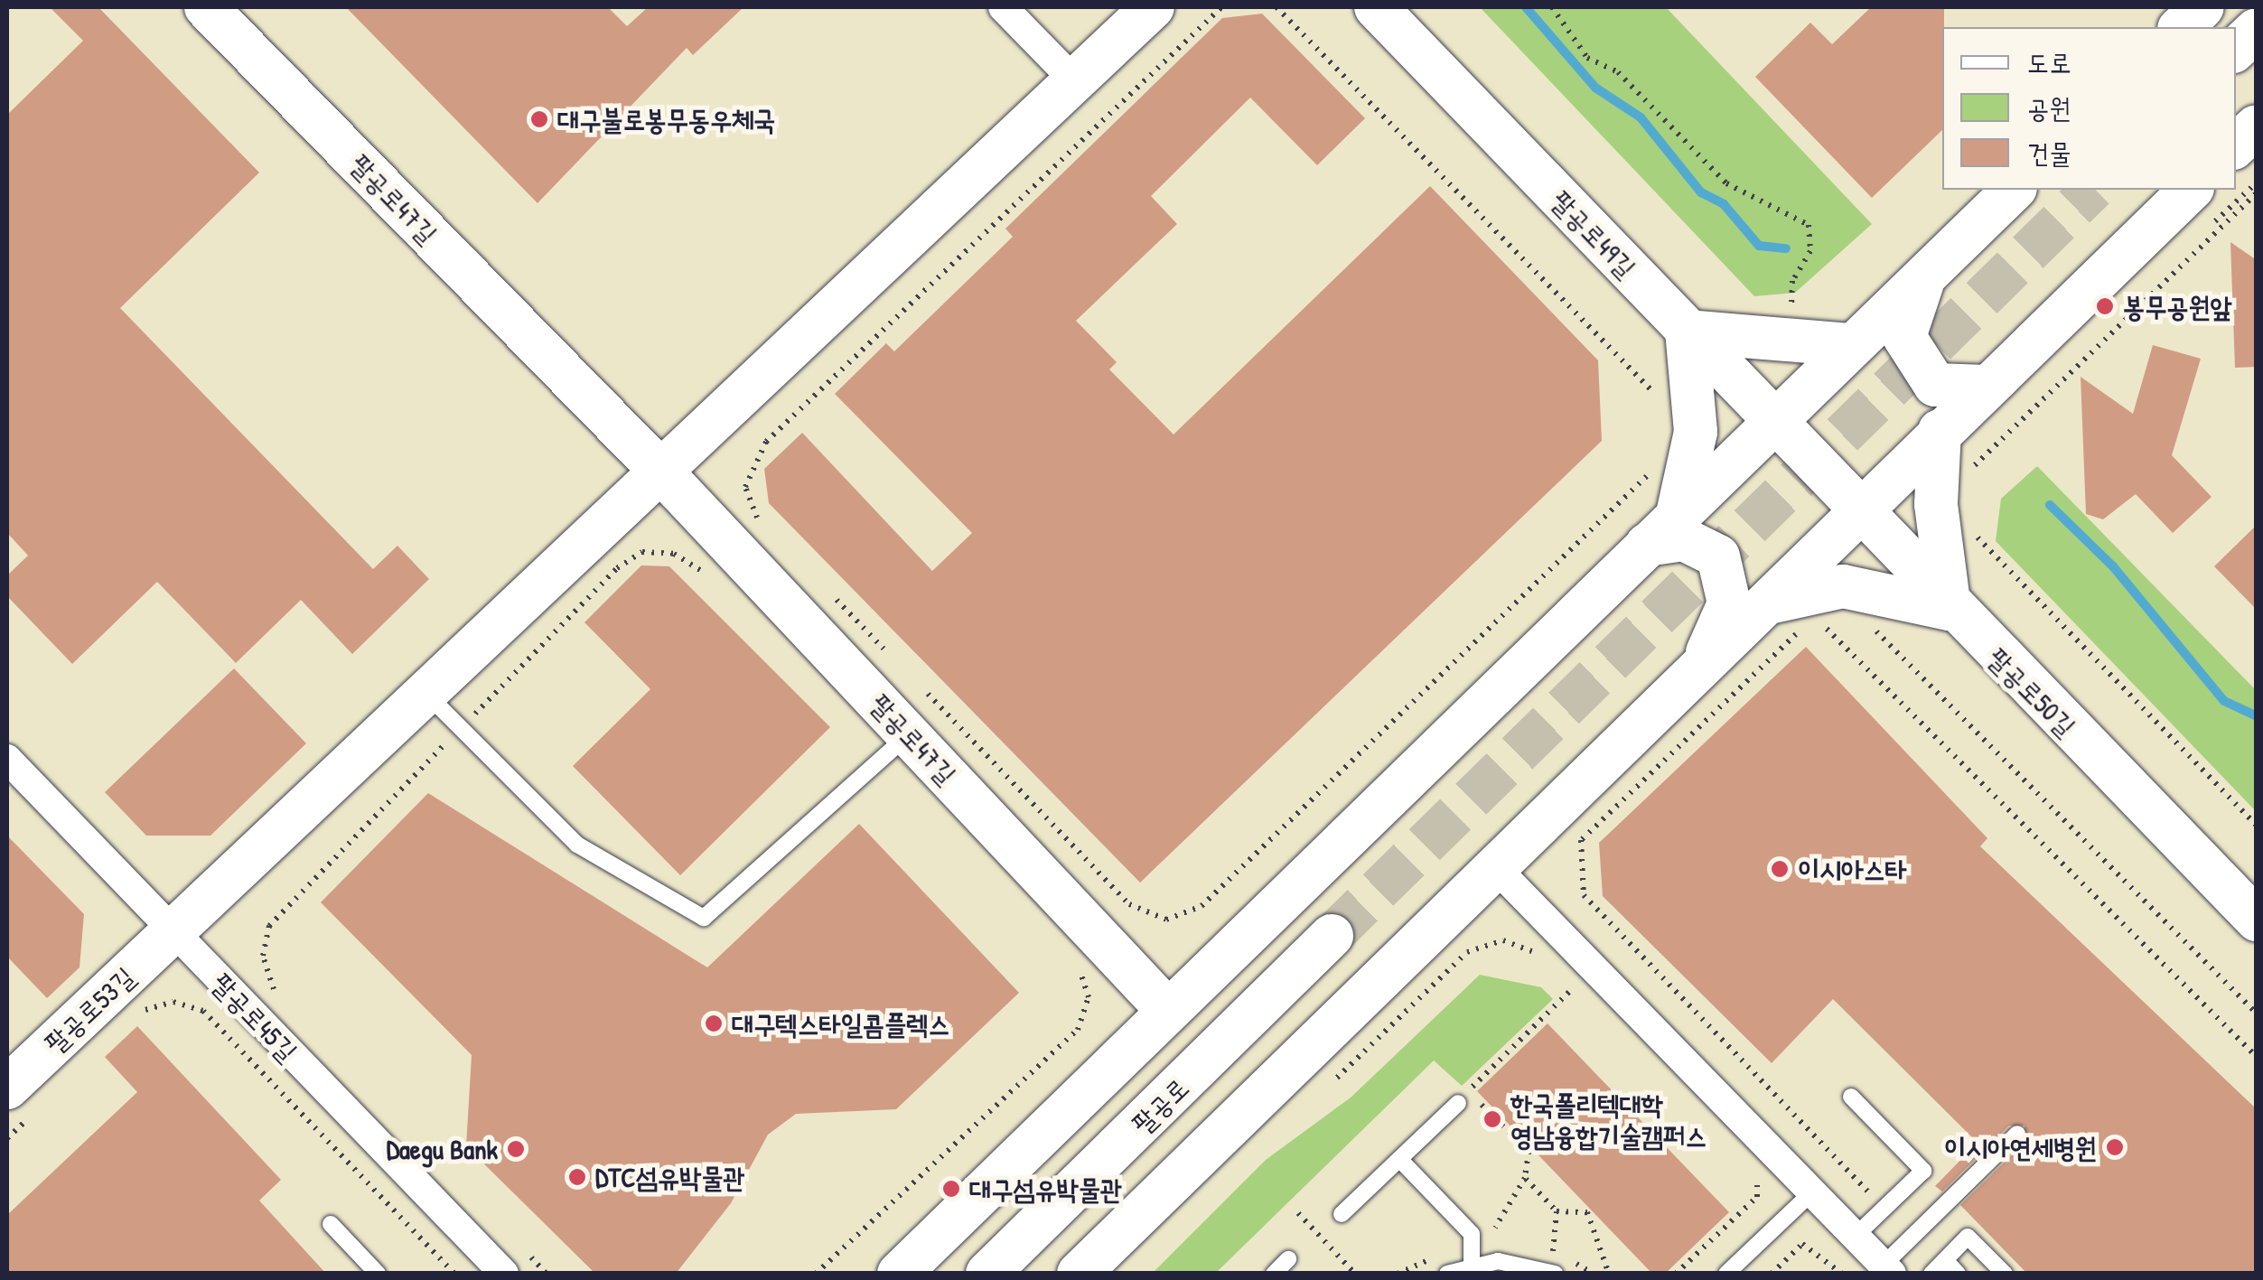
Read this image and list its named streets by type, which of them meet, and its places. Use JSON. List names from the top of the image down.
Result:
{
  "streets": {
    "main road": [
      "팔공로47길",
      "팔공로49길",
      "팔공로50길",
      "팔공로53길",
      "팔공로"
    ],
    "street": ["팔공로45길"]
  },
  "crossings": [
    ["팔공로47길", "팔공로53길"],
    ["팔공로49길", "팔공로50길"],
    ["팔공로53길", "팔공로45길"]
  ],
  "places": [
    "대구불로봉무동우체국",
    "봉무공원앞",
    "이시아스타",
    "대구텍스타일콤플렉스",
    "한국폴리텍대학 영남융합기술캠퍼스",
    "이시아연세병원",
    "Daegu Bank",
    "DTC섬유박물관",
    "대구섬유박물관"
  ],
  "legend": ["도로", "공원", "건물"]
}
